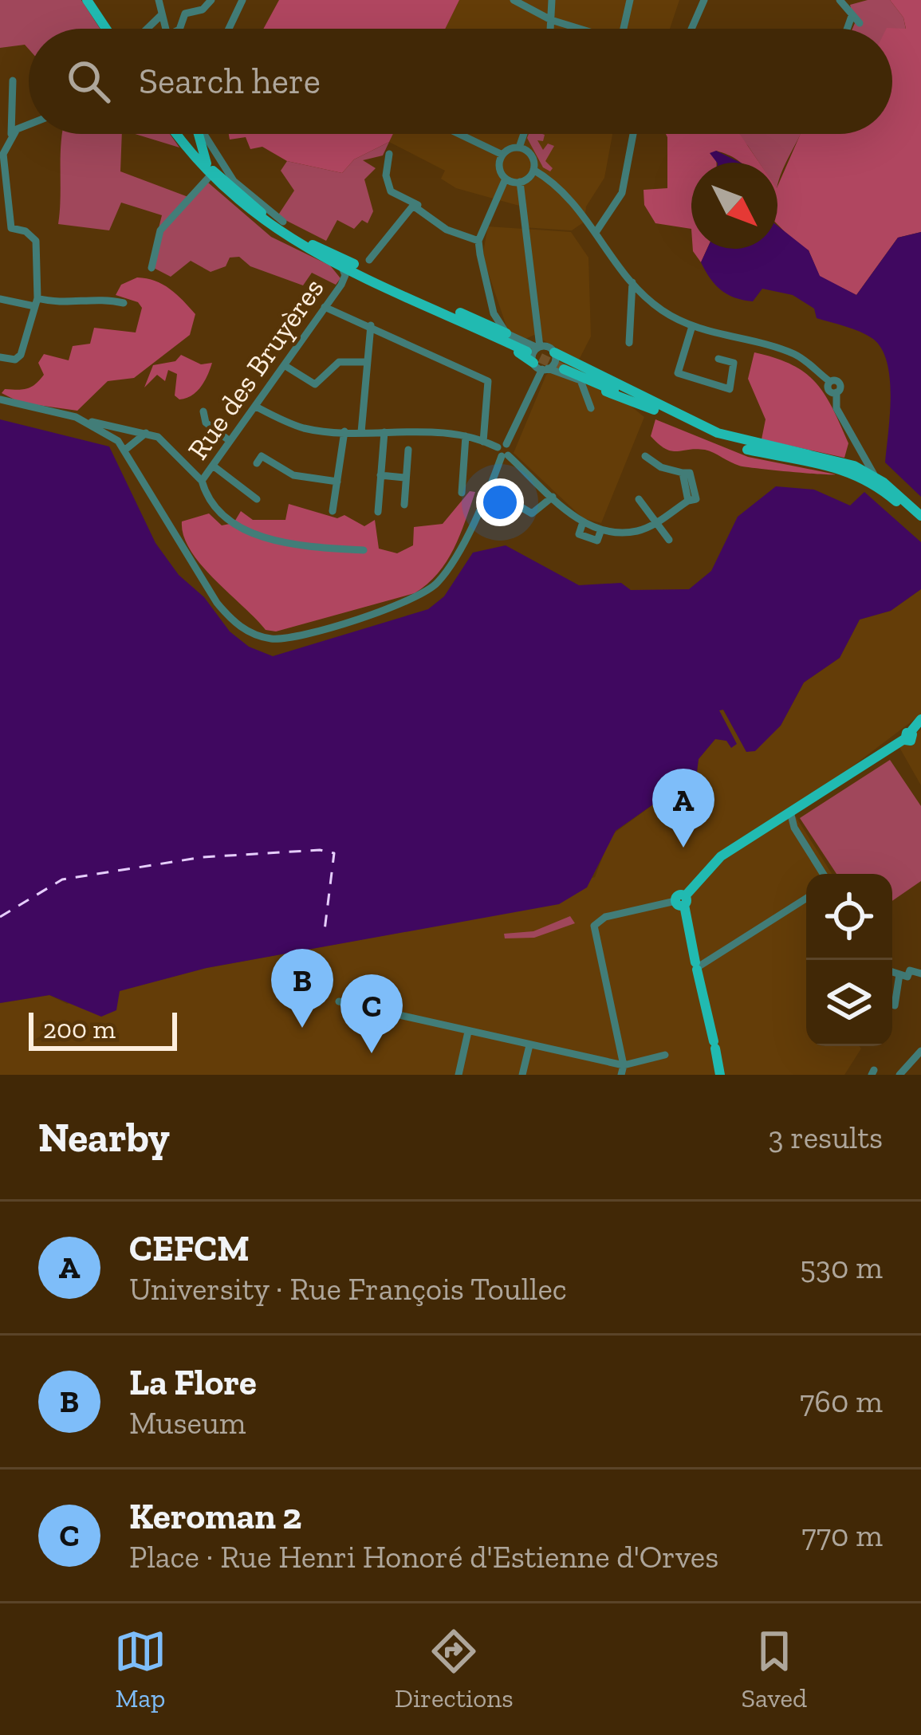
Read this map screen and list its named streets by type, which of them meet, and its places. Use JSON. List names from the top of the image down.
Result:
{
  "streets": {
    "street": ["Rue des Bruyères"]
  },
  "scale_bar": "200 m",
  "north": "bottom right",
  "page": {
    "search": "Search here",
    "pins": ["A", "B", "C"],
    "scale": "200 m",
    "heading": ["Nearby", "3 results"],
    "list": [
      {
        "mark": "A",
        "name": "CEFCM",
        "note": "University · Rue François Toullec",
        "value": "530 m"
      },
      {
        "mark": "B",
        "name": "La Flore",
        "note": "Museum",
        "value": "760 m"
      },
      {
        "mark": "C",
        "name": "Keroman 2",
        "note": "Place · Rue Henri Honoré d'Estienne d'Orves",
        "value": "770 m"
      }
    ],
    "nav": ["Map", "Directions", "Saved"]
  }
}
